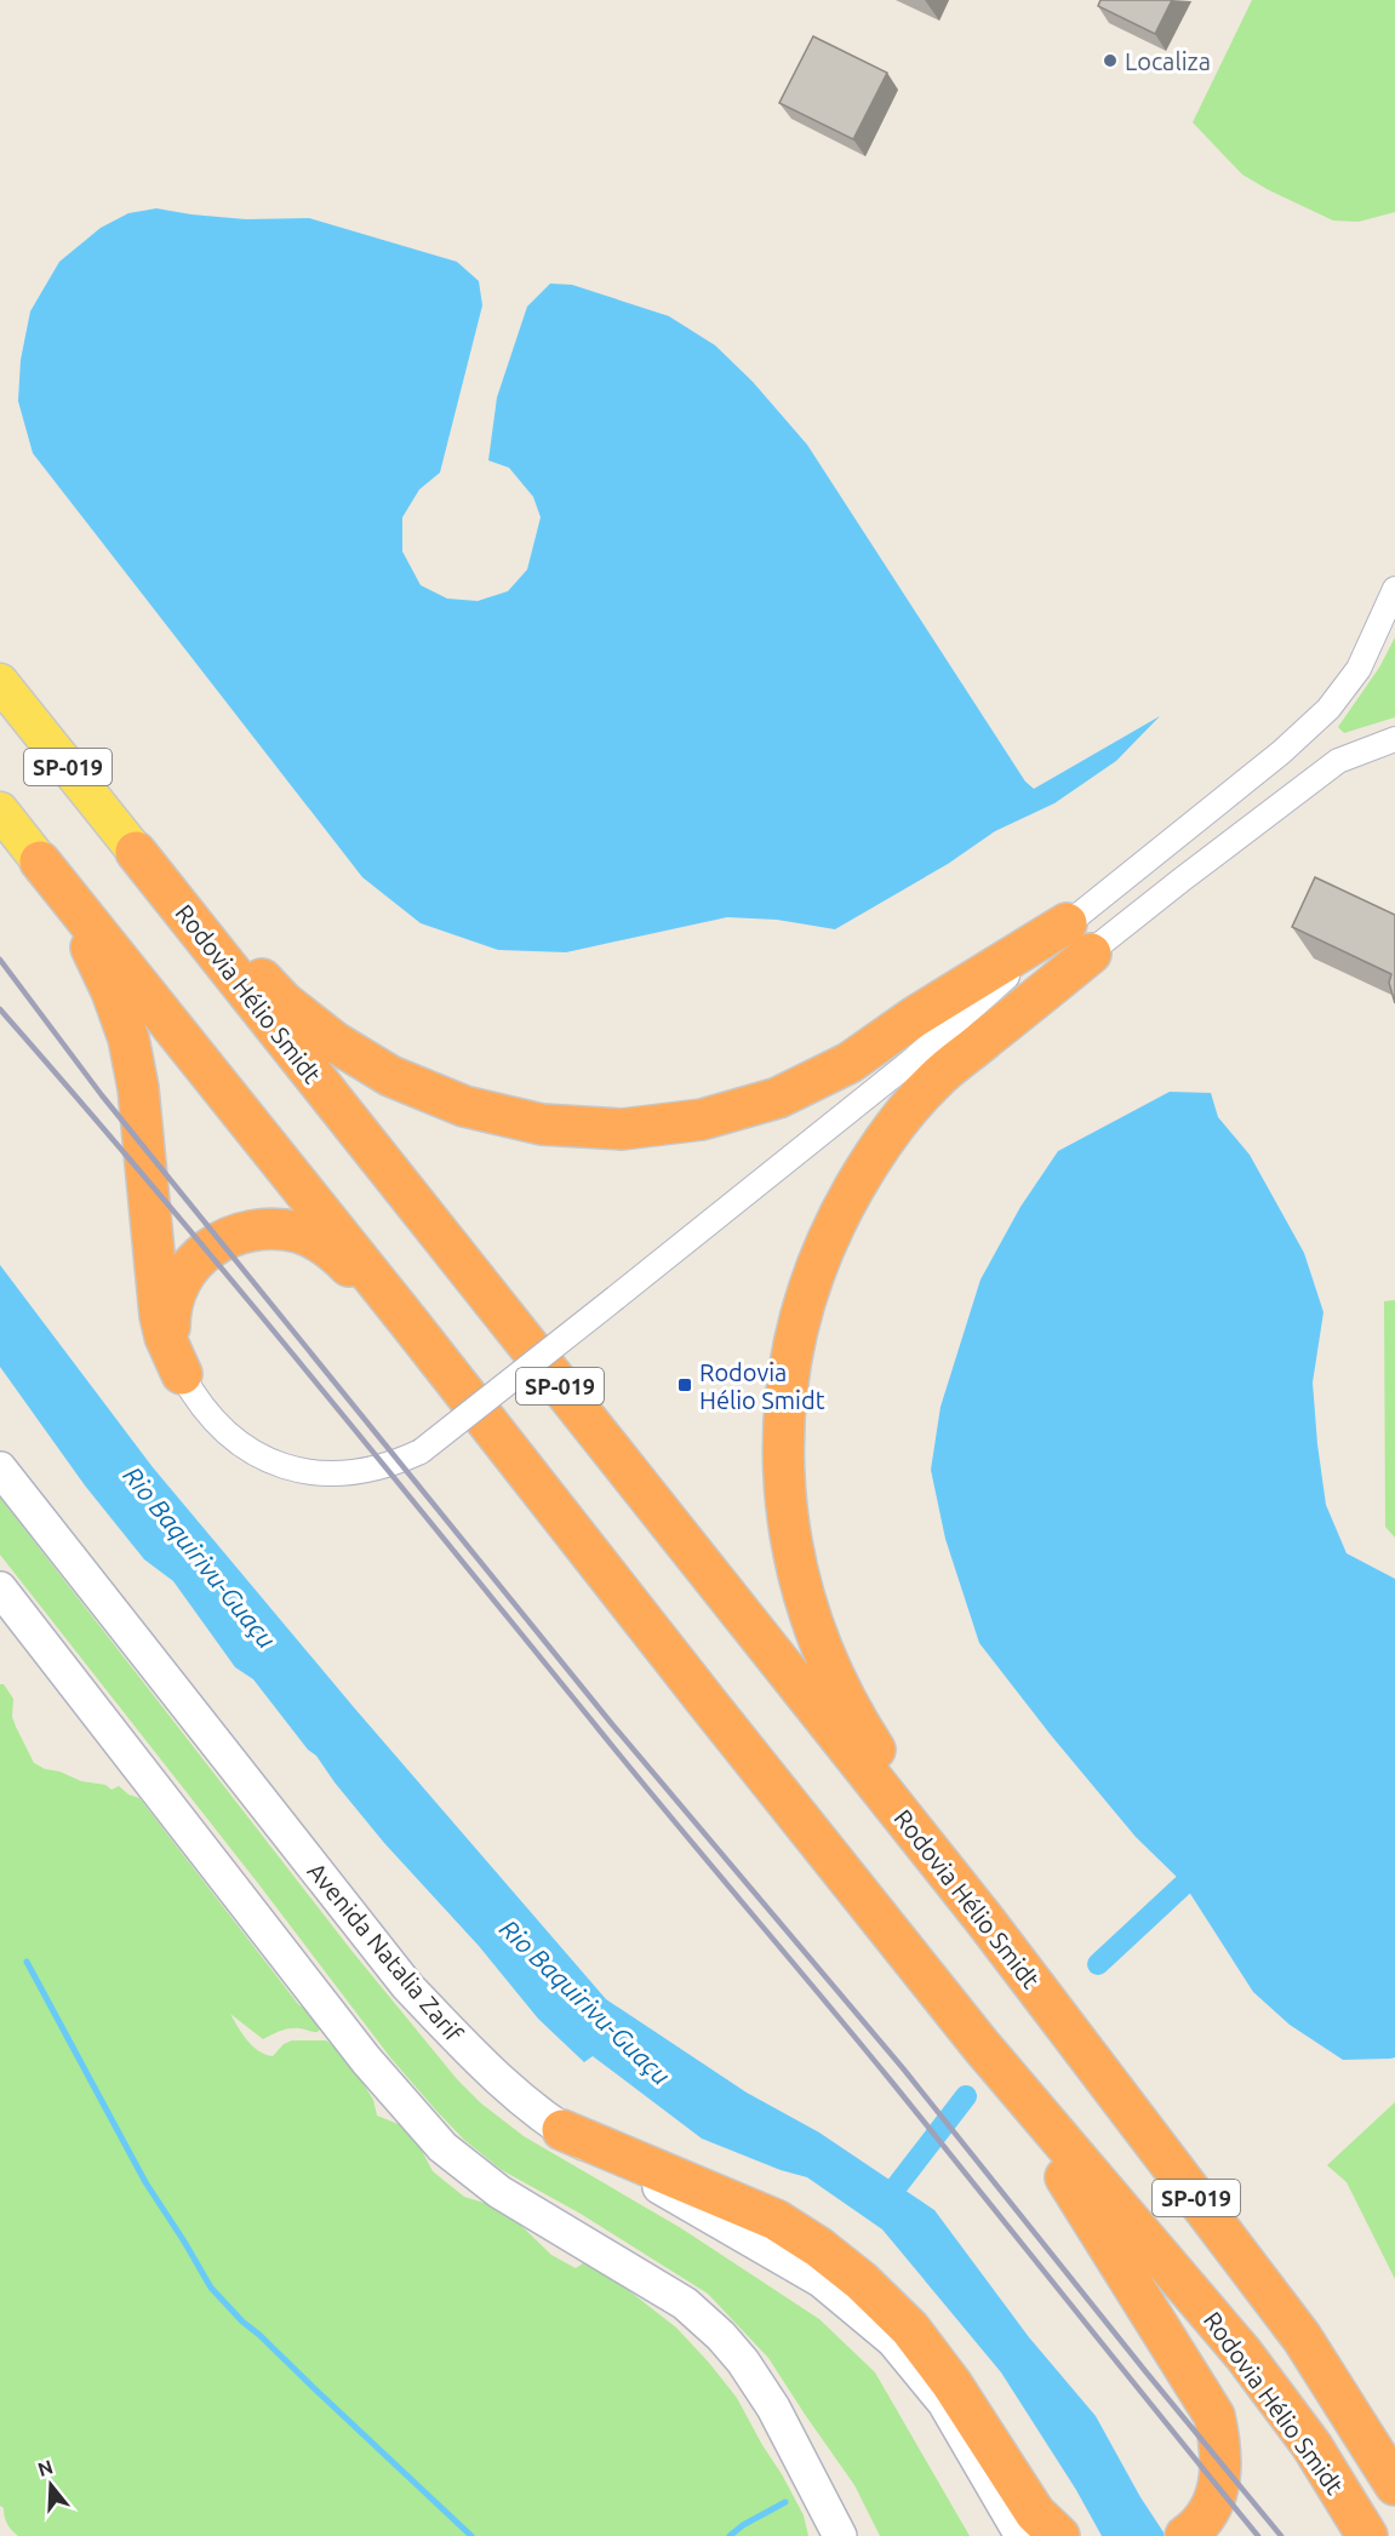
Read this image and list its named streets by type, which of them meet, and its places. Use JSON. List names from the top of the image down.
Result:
{
  "streets": {
    "highway": ["SP-019", "Rodovia Hélio Smidt"],
    "main road": ["Avenida Natalia Zarif"]
  },
  "water": ["Rio Baquirivu-Guaçu"],
  "places": {
    "other": ["Localiza"],
    "transit": ["Rodovia Hélio Smidt"]
  },
  "north": "top"
}
